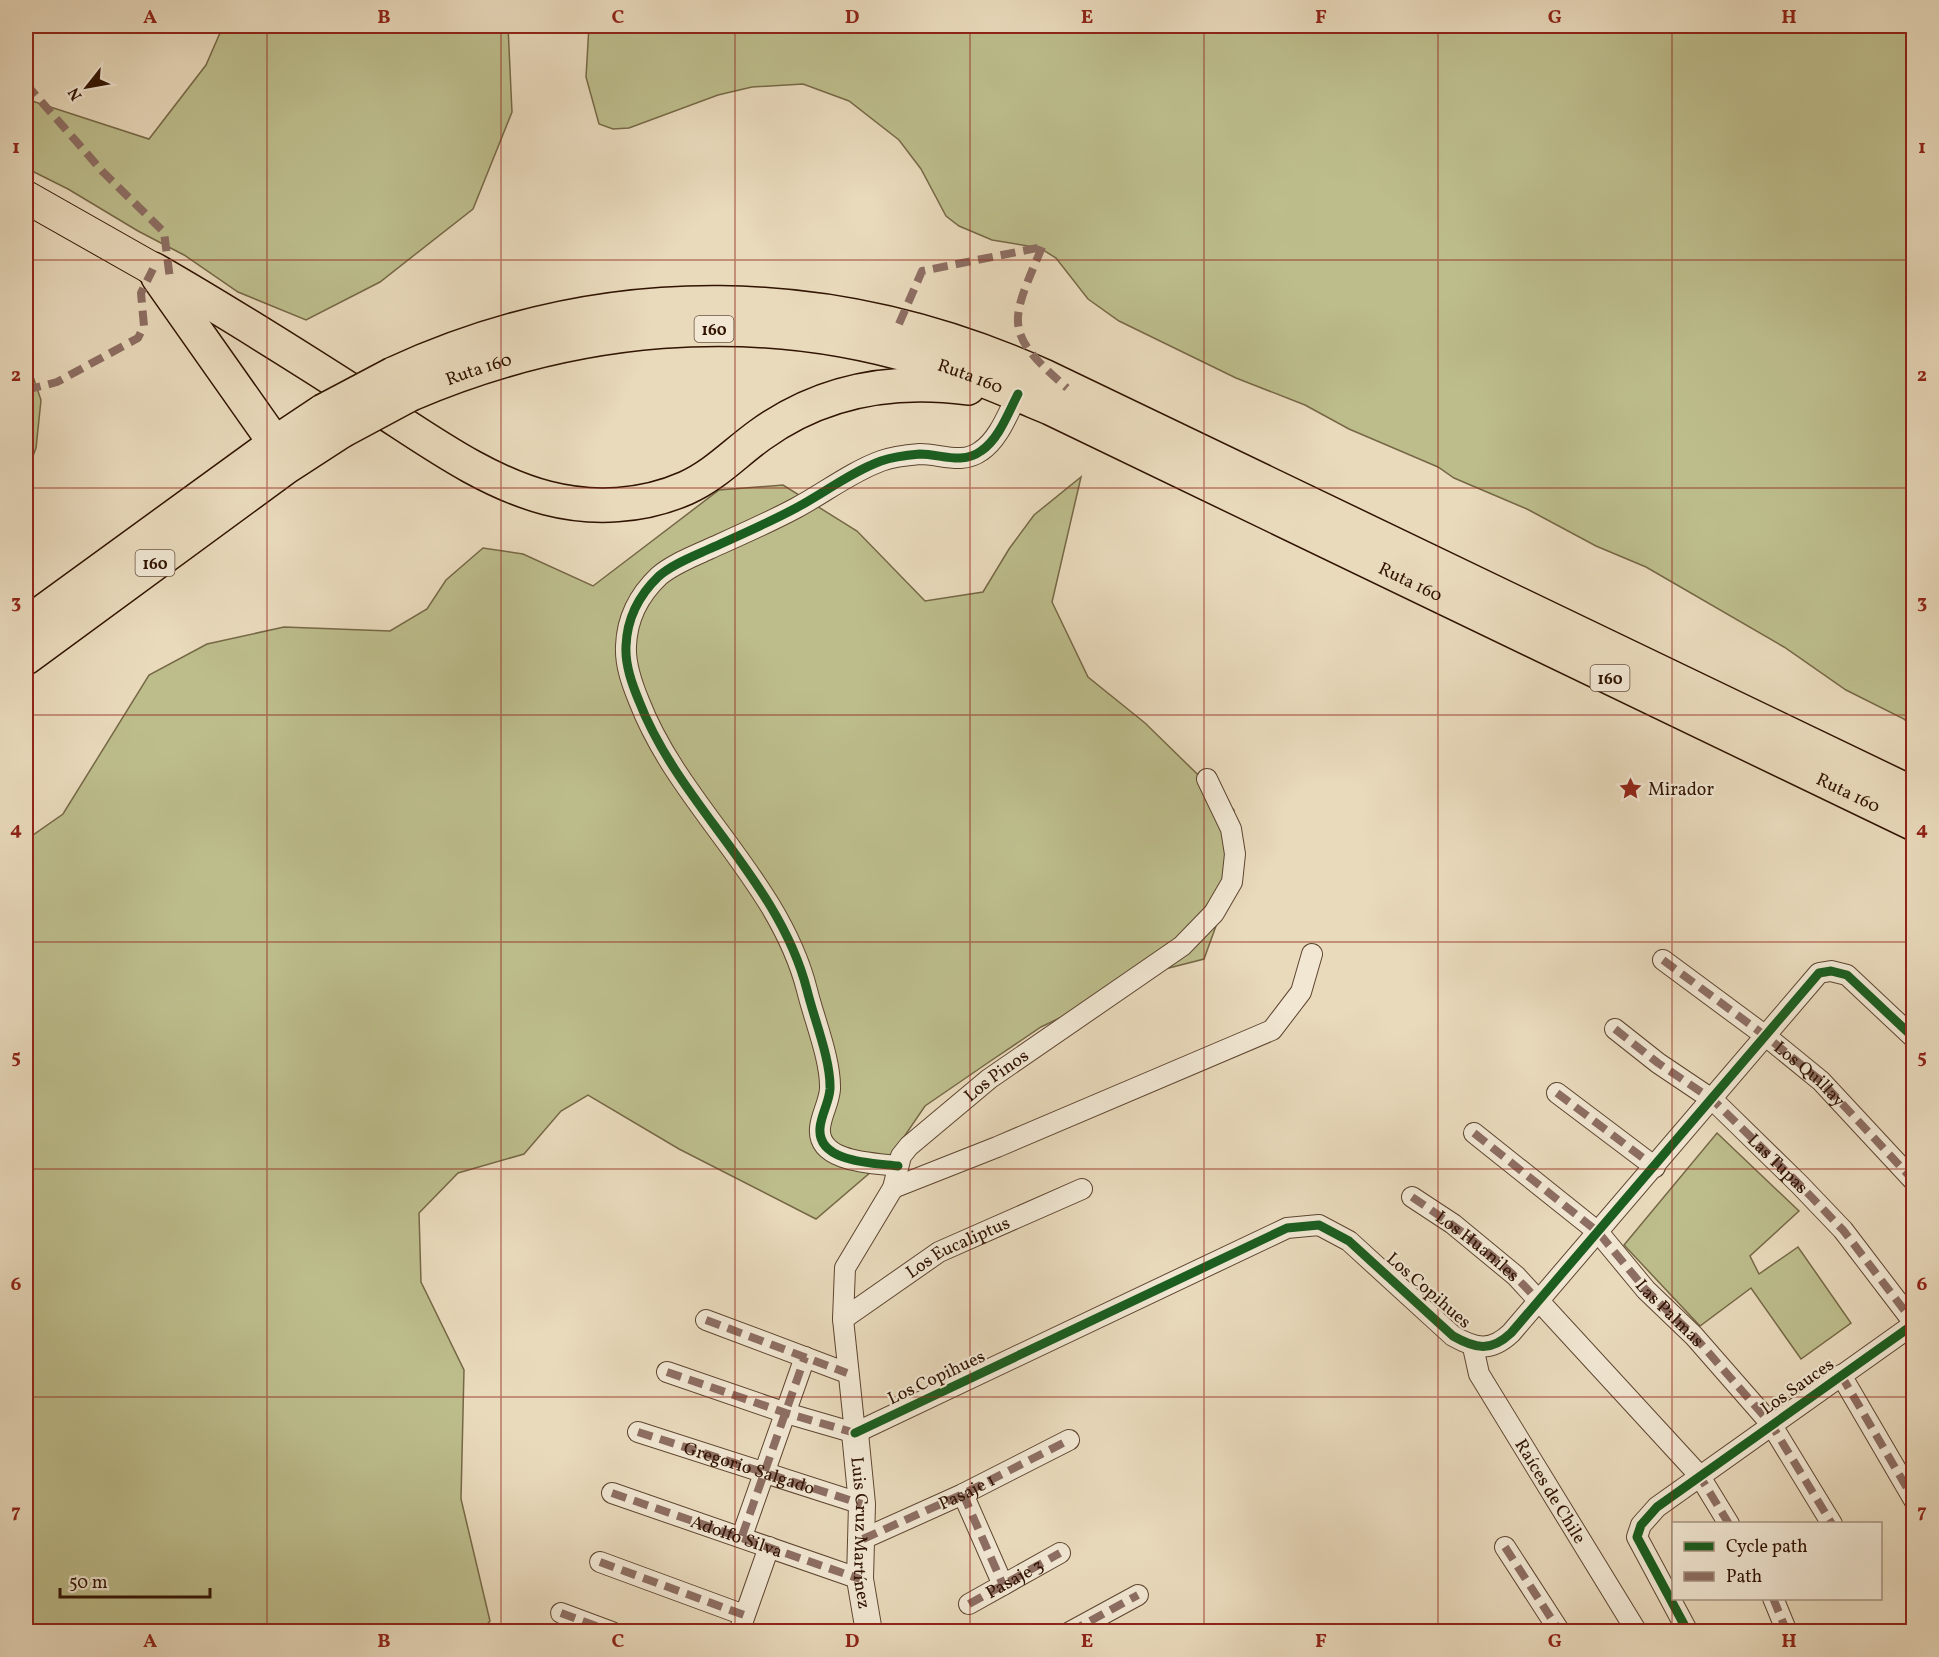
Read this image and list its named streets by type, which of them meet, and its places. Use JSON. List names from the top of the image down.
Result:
{
  "streets": {
    "highway": ["160", "Ruta 160"],
    "street": [
      "Los Quillay",
      "Los Pinos",
      "Las Tupas",
      "Los Huaniles",
      "Los Eucaliptus",
      "Los Copihues",
      "Las Palmas",
      "Los Sauces",
      "Gregorio Salgado",
      "Pasaje 1",
      "Raíces de Chile",
      "Luis Cruz Martínez",
      "Adolfo Silva",
      "Pasaje 3"
    ]
  },
  "crossings": [
    ["Los Quillay", "Los Copihues"],
    ["Los Pinos", "Los Eucaliptus"],
    ["Los Pinos", "Los Copihues"],
    ["Los Pinos", "Luis Cruz Martínez"],
    ["Las Tupas", "Los Copihues"],
    ["Las Tupas", "Los Sauces"],
    ["Los Huaniles", "Los Copihues"],
    ["Los Copihues", "Las Palmas"],
    ["Los Copihues", "Raíces de Chile"],
    ["Los Copihues", "Luis Cruz Martínez"],
    ["Las Palmas", "Los Sauces"],
    ["Gregorio Salgado", "Luis Cruz Martínez"],
    ["Pasaje 1", "Luis Cruz Martínez"],
    ["Luis Cruz Martínez", "Adolfo Silva"]
  ],
  "places": {
    "place": ["Mirador"]
  },
  "legend": ["Cycle path", "Path"],
  "scale_bar": "50 m",
  "north": "bottom left",
  "grid": {
    "columns": [
      "A",
      "B",
      "C",
      "D",
      "E",
      "F",
      "G",
      "H"
    ],
    "rows": [
      "1",
      "2",
      "3",
      "4",
      "5",
      "6",
      "7"
    ]
  }
}
